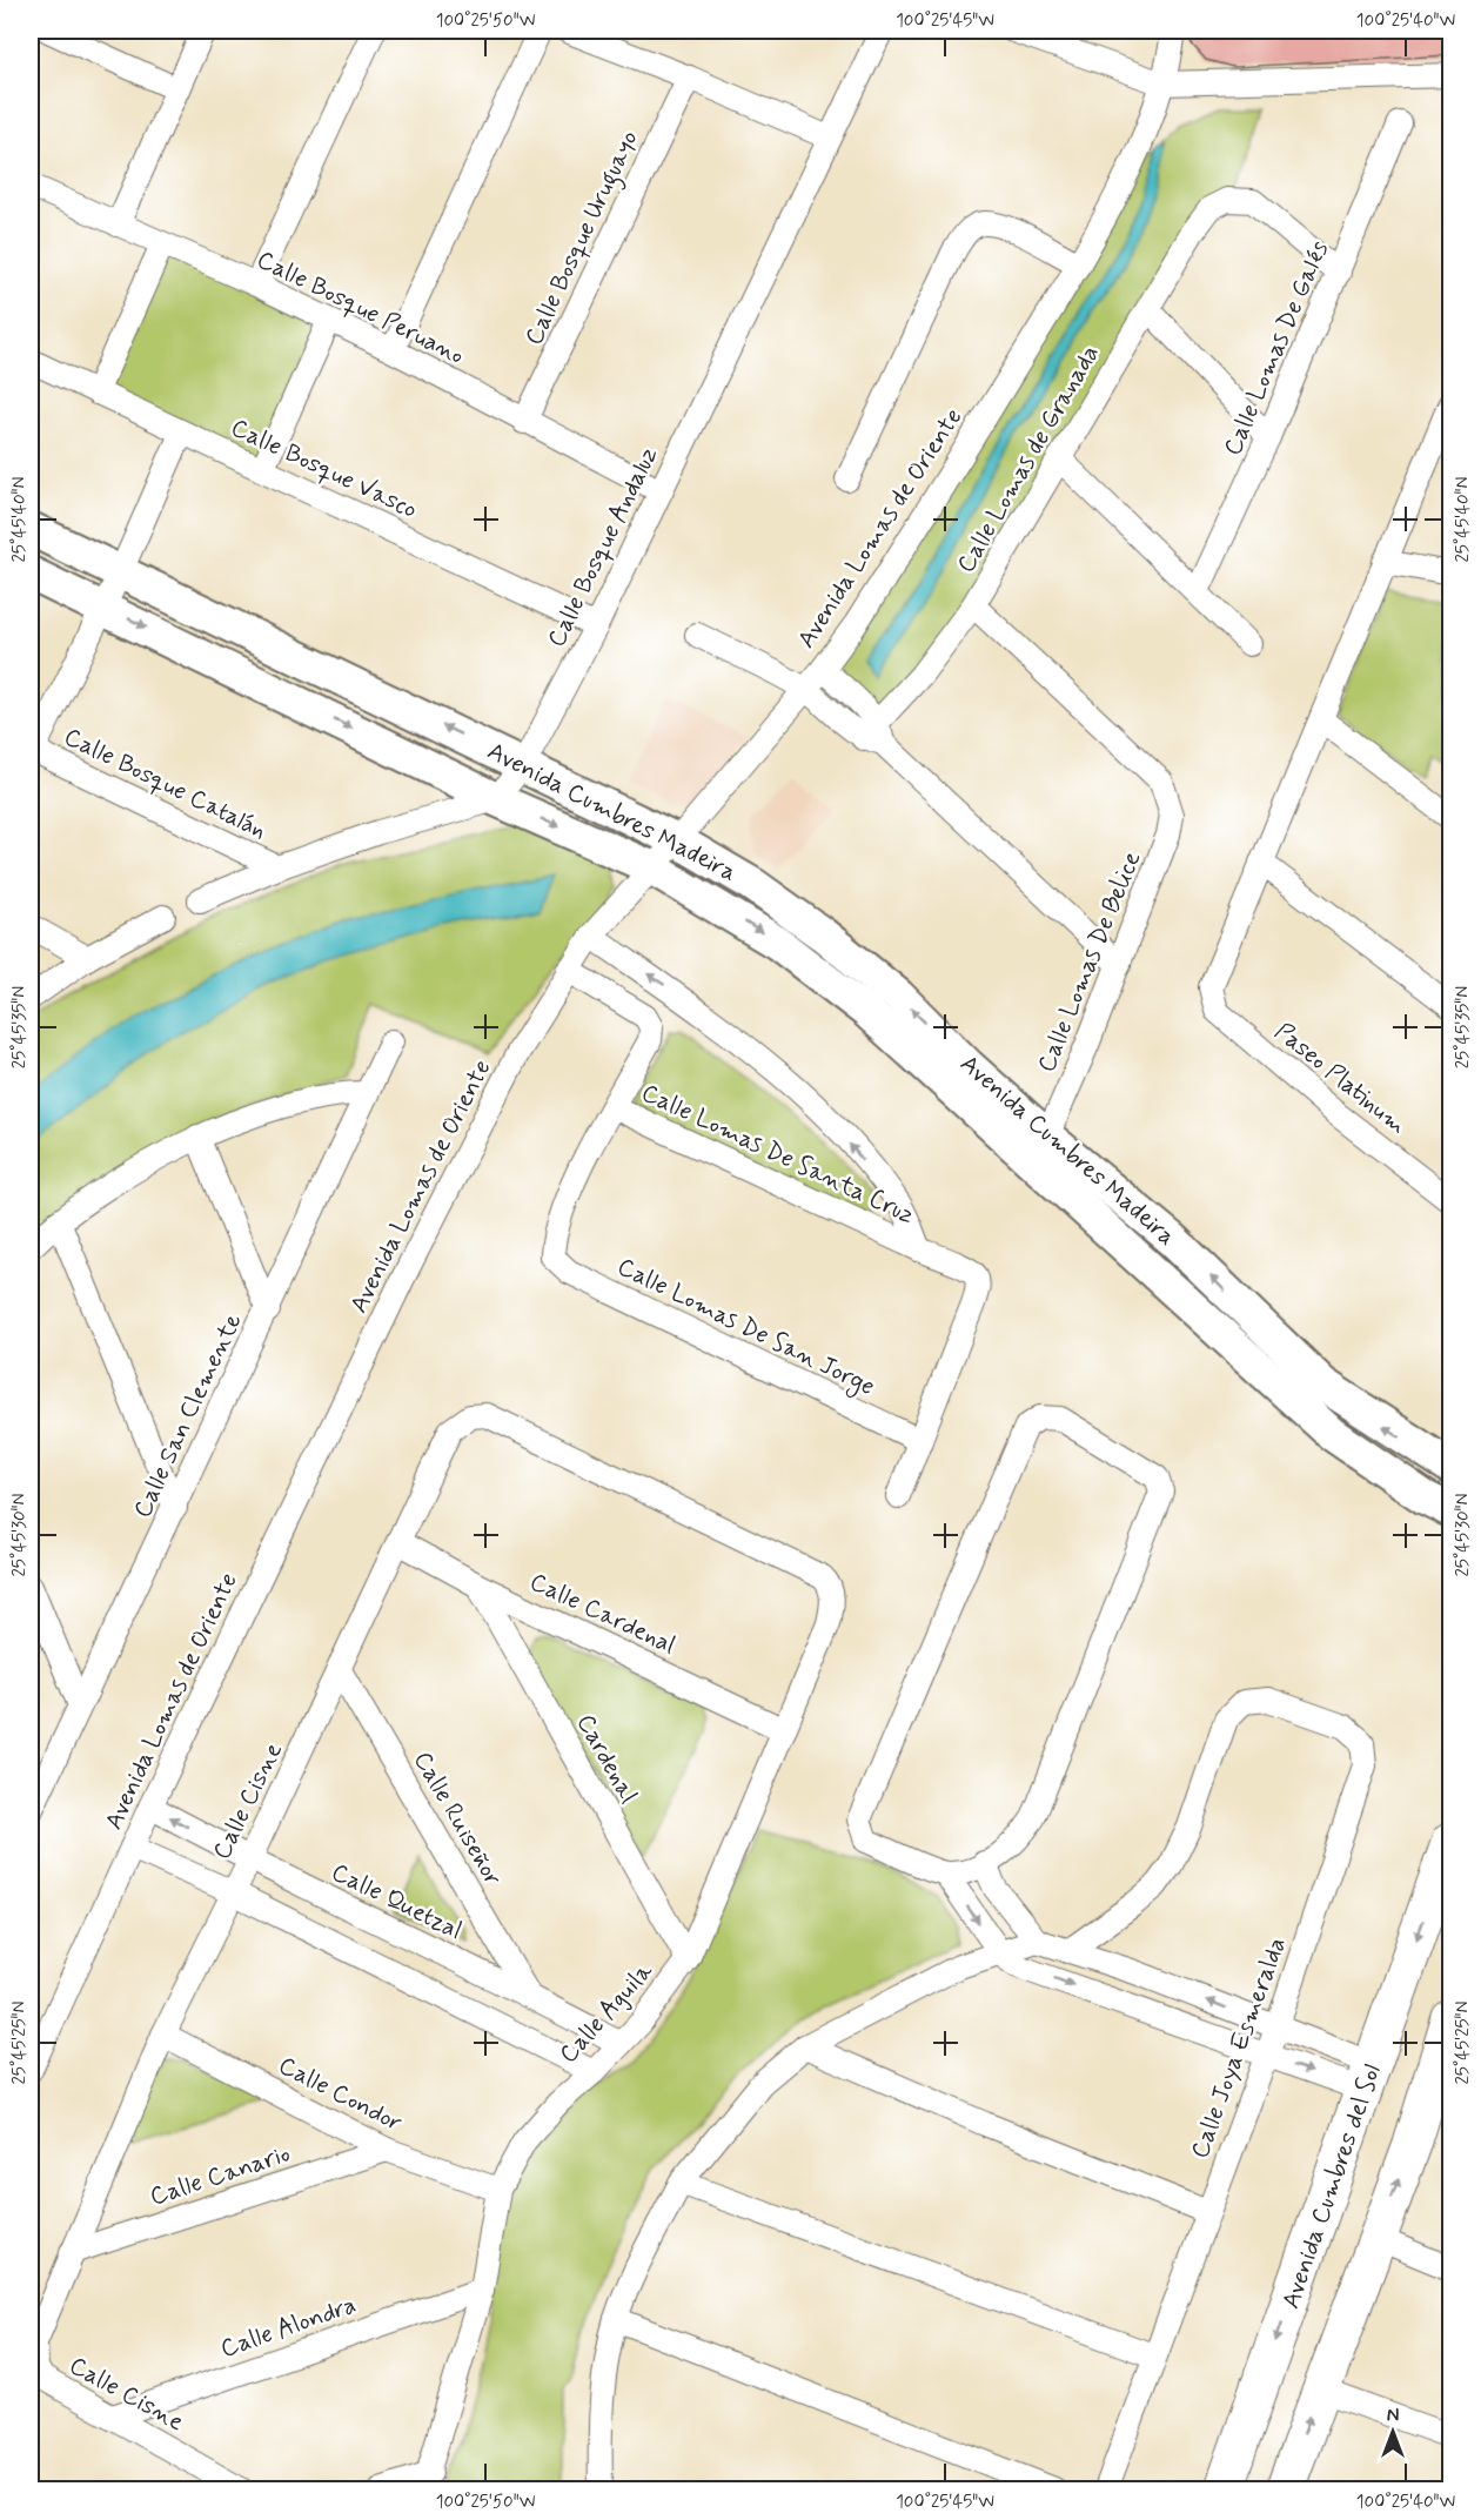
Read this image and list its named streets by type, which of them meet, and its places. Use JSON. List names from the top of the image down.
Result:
{
  "streets": {
    "main road": ["Avenida Cumbres del Sol"],
    "street": [
      "Calle Bosque Uruguayo",
      "Calle Bosque Peruano",
      "Calle Lomas De Galés",
      "Calle Lomas de Granada",
      "Calle Bosque Vasco",
      "Avenida Lomas de Oriente",
      "Calle Bosque Andaluz",
      "Calle Bosque Catalán",
      "Avenida Cumbres Madeira",
      "Calle Lomas De Belice",
      "Paseo Platinum",
      "Calle Lomas De Santa Cruz",
      "Calle Lomas De San Jorge",
      "Calle San Clemente",
      "Calle Cardenal",
      "Cardenal",
      "Calle Cisne",
      "Calle Ruiseñor",
      "Calle Quetzal",
      "Calle Aguila",
      "Calle Joya Esmeralda",
      "Calle Condor",
      "Calle Canario",
      "Calle Alondra"
    ]
  },
  "crossings": [
    ["Calle Bosque Uruguayo", "Calle Bosque Peruano"],
    ["Calle Bosque Peruano", "Calle Bosque Andaluz"],
    ["Calle Lomas De Galés", "Calle Lomas de Granada"],
    ["Calle Lomas de Granada", "Calle Lomas De Belice"],
    ["Calle Bosque Vasco", "Calle Bosque Andaluz"],
    ["Avenida Lomas de Oriente", "Avenida Cumbres Madeira"],
    ["Avenida Lomas de Oriente", "Calle Lomas De Santa Cruz"],
    ["Avenida Lomas de Oriente", "Calle Quetzal"],
    ["Calle Bosque Andaluz", "Avenida Cumbres Madeira"],
    ["Avenida Cumbres Madeira", "Calle Lomas De Belice"],
    ["Calle Lomas De Santa Cruz", "Calle Lomas De San Jorge"],
    ["Calle Cardenal", "Cardenal"],
    ["Calle Cardenal", "Calle Cisne"],
    ["Calle Cardenal", "Calle Aguila"],
    ["Cardenal", "Calle Aguila"],
    ["Calle Cisne", "Calle Ruiseñor"],
    ["Calle Cisne", "Calle Quetzal"],
    ["Calle Cisne", "Calle Aguila"],
    ["Calle Cisne", "Calle Condor"],
    ["Calle Cisne", "Calle Canario"],
    ["Calle Cisne", "Calle Alondra"],
    ["Calle Ruiseñor", "Calle Quetzal"],
    ["Calle Quetzal", "Calle Aguila"],
    ["Calle Aguila", "Calle Condor"],
    ["Calle Aguila", "Calle Alondra"],
    ["Calle Condor", "Calle Canario"]
  ],
  "north": "top",
  "coordinates": [
    "100°25'50\"W",
    "100°25'45\"W",
    "100°25'40\"W",
    "25°45'40\"N",
    "25°45'35\"N",
    "25°45'30\"N",
    "25°45'25\"N"
  ]
}
